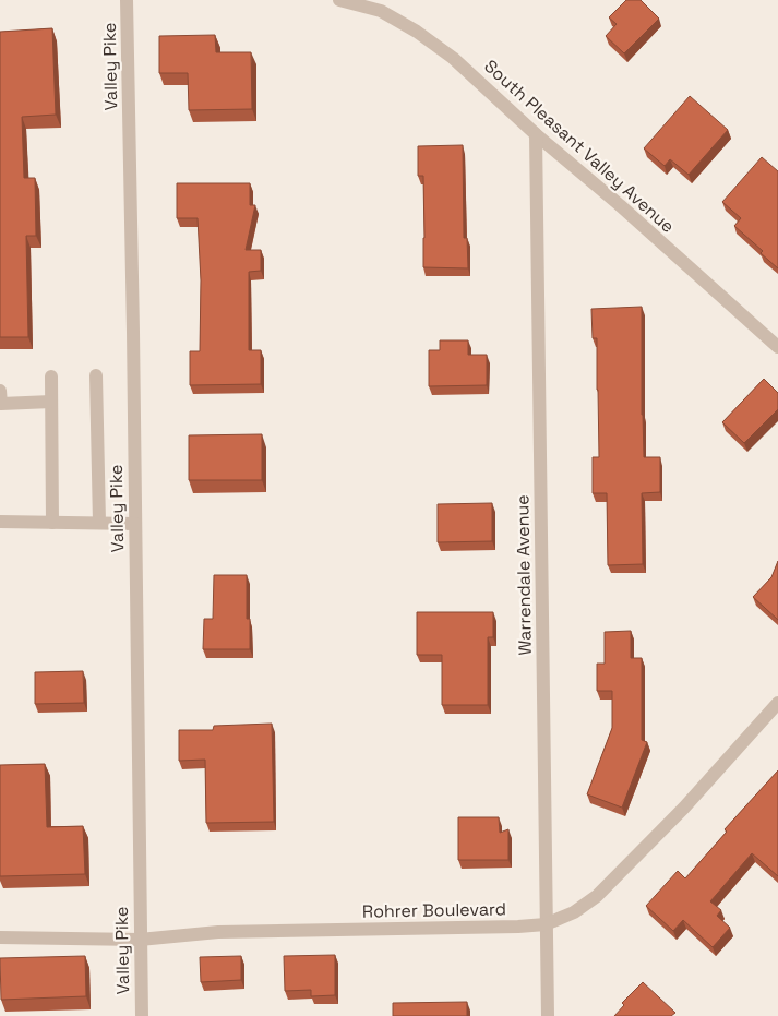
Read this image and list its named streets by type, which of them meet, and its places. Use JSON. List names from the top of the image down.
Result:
{
  "streets": {
    "street": [
      "Valley Pike",
      "South Pleasant Valley Avenue",
      "Warrendale Avenue",
      "Rohrer Boulevard"
    ]
  },
  "crossings": [
    ["Valley Pike", "Rohrer Boulevard"],
    ["South Pleasant Valley Avenue", "Warrendale Avenue"],
    ["Warrendale Avenue", "Rohrer Boulevard"]
  ]
}
